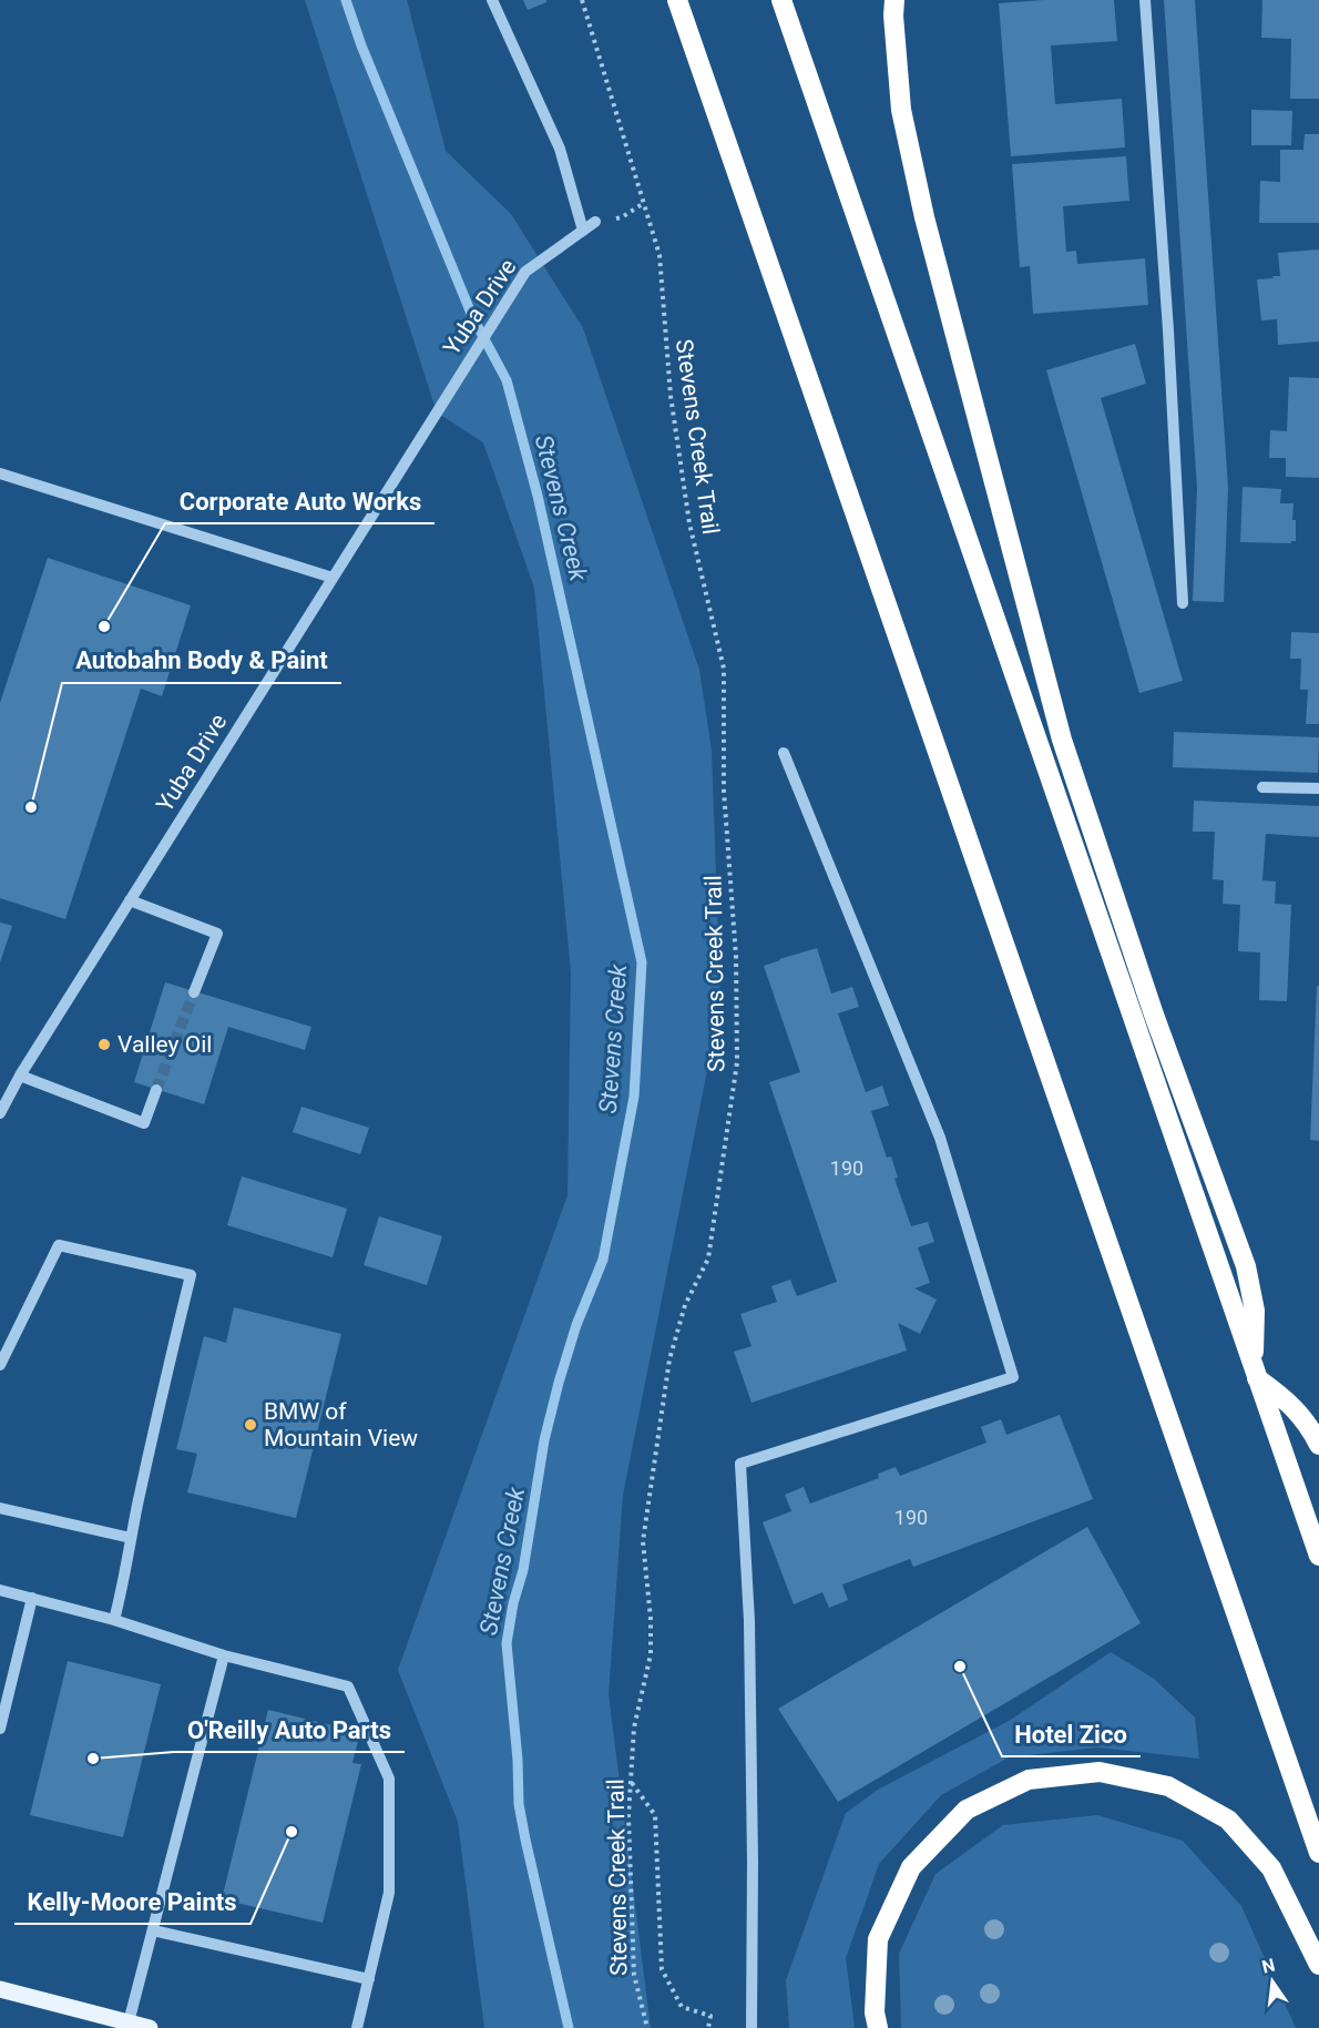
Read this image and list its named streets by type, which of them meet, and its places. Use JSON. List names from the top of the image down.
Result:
{
  "streets": {
    "street": ["Yuba Drive"],
    "path": ["Stevens Creek Trail"]
  },
  "water": ["Stevens Creek"],
  "places": [
    "Corporate Auto Works",
    "Autobahn Body & Paint",
    "Valley Oil",
    "BMW of Mountain View",
    "Hotel Zico",
    "O'Reilly Auto Parts",
    "Kelly-Moore Paints"
  ],
  "house_numbers": ["190", "190"],
  "north": "top"
}
